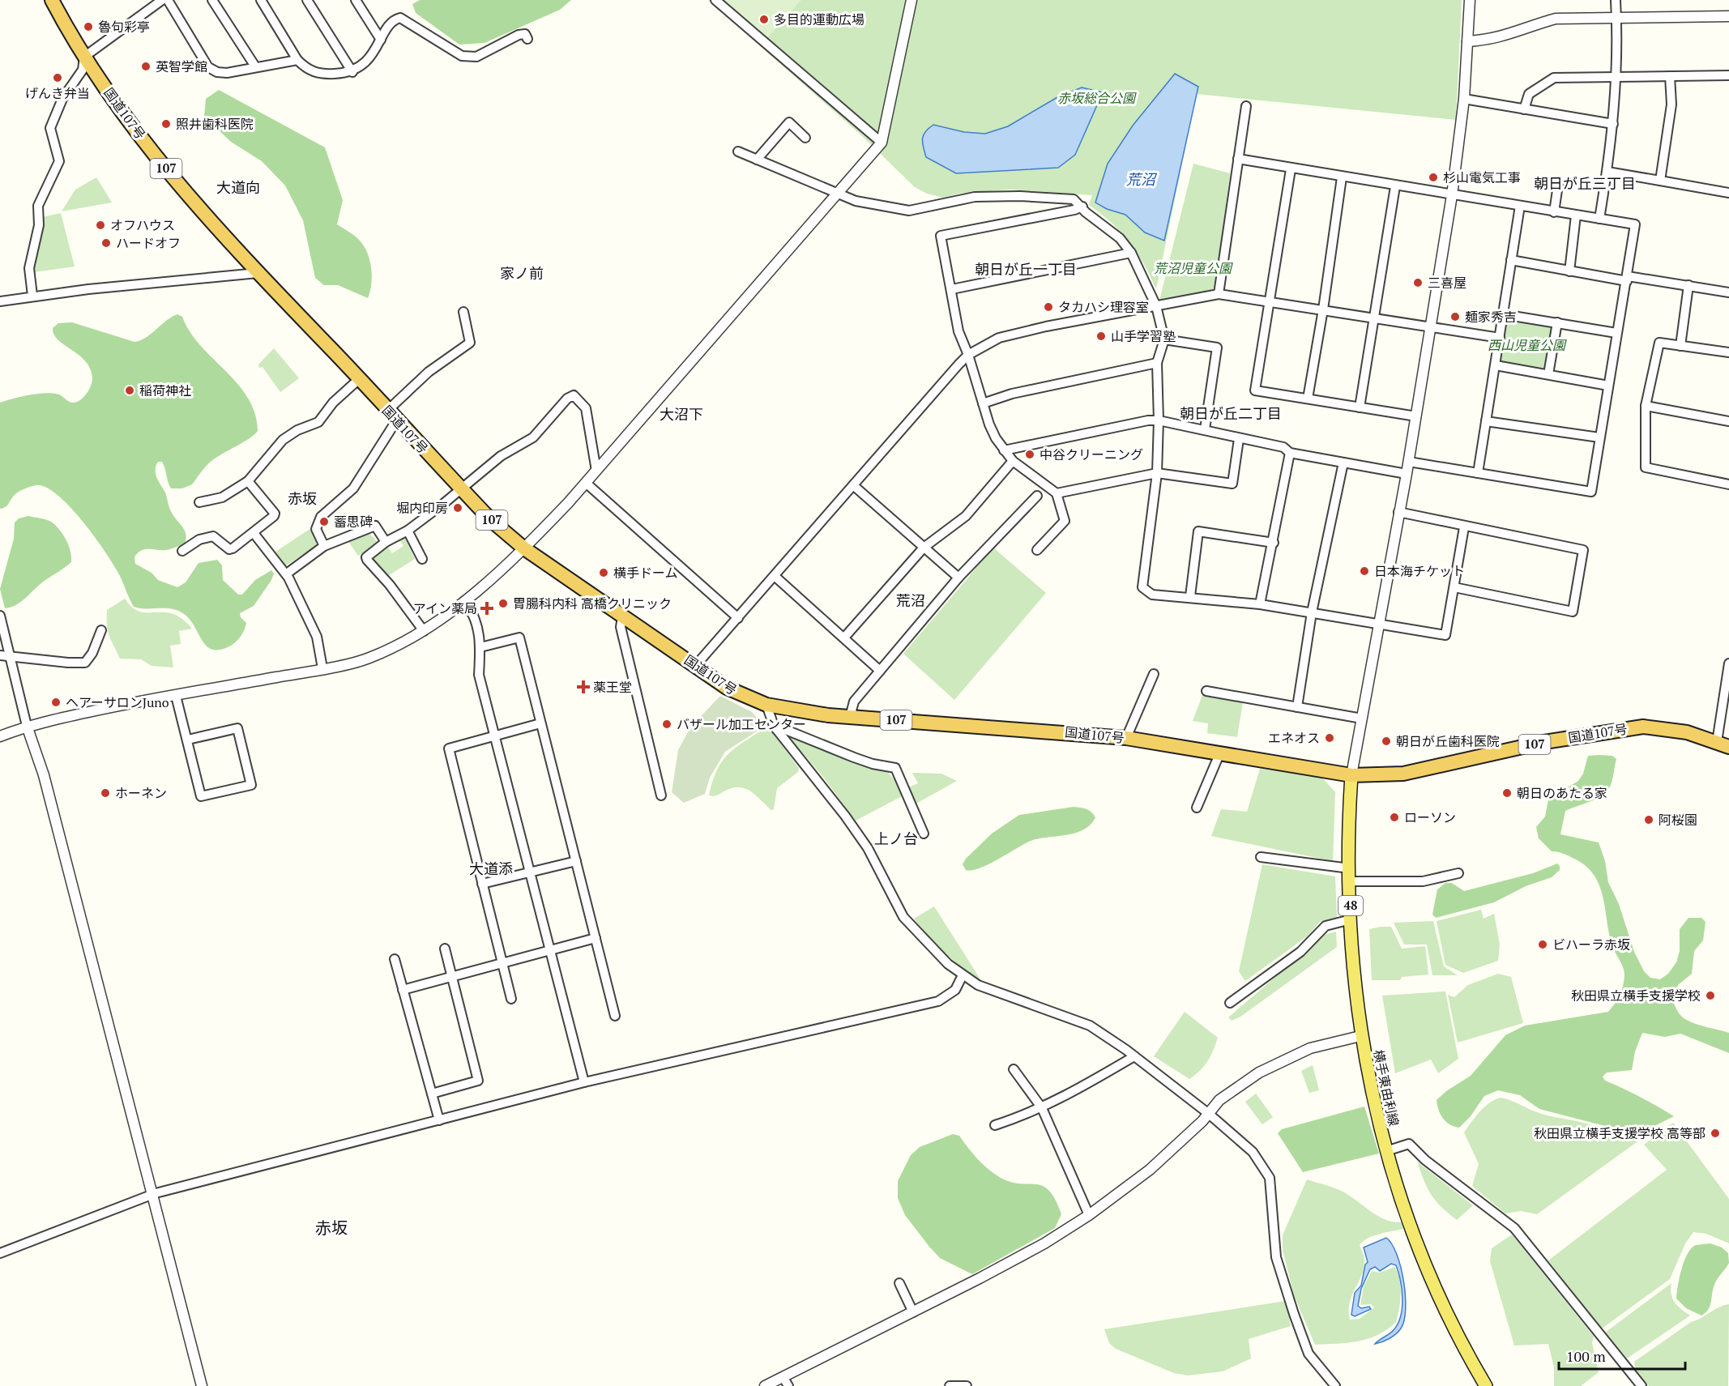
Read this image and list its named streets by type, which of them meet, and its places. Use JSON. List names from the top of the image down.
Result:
{
  "streets": {
    "highway": ["国道107号", "107"],
    "main road": ["48", "横手東由利線"]
  },
  "crossings": [
    ["国道107号", "横手東由利線"]
  ],
  "districts": [
    "朝日が丘三丁目",
    "大道向",
    "朝日が丘一丁目",
    "家ノ前",
    "朝日が丘二丁目",
    "大沼下",
    "赤坂",
    "荒沼",
    "上ノ台",
    "大道添",
    "赤坂"
  ],
  "water": ["荒沼"],
  "parks": ["赤坂総合公園", "荒沼児童公園", "西山児童公園"],
  "places": {
    "other": [
      "多目的運動広場",
      "魯句彩亭",
      "英智学館",
      "げんき弁当",
      "照井歯科医院",
      "杉山電気工事",
      "オフハウス",
      "ハードオフ",
      "三喜屋",
      "タカハシ理容室",
      "麺家秀吉",
      "山手学習塾",
      "稲荷神社",
      "中谷クリーニング",
      "堀内印房",
      "蓄思碑",
      "日本海チケット",
      "横手ドーム",
      "胃腸科内科 高橋クリニック",
      "ヘアーサロンJuno",
      "バザール加工センター",
      "エネオス",
      "朝日が丘歯科医院",
      "ホーネン",
      "朝日のあたる家",
      "ローソン",
      "阿桜園",
      "ビハーラ赤坂",
      "秋田県立横手支援学校",
      "秋田県立横手支援学校 高等部"
    ],
    "health": ["アイン薬局", "薬王堂"]
  },
  "scale_bar": "100 m"
}
